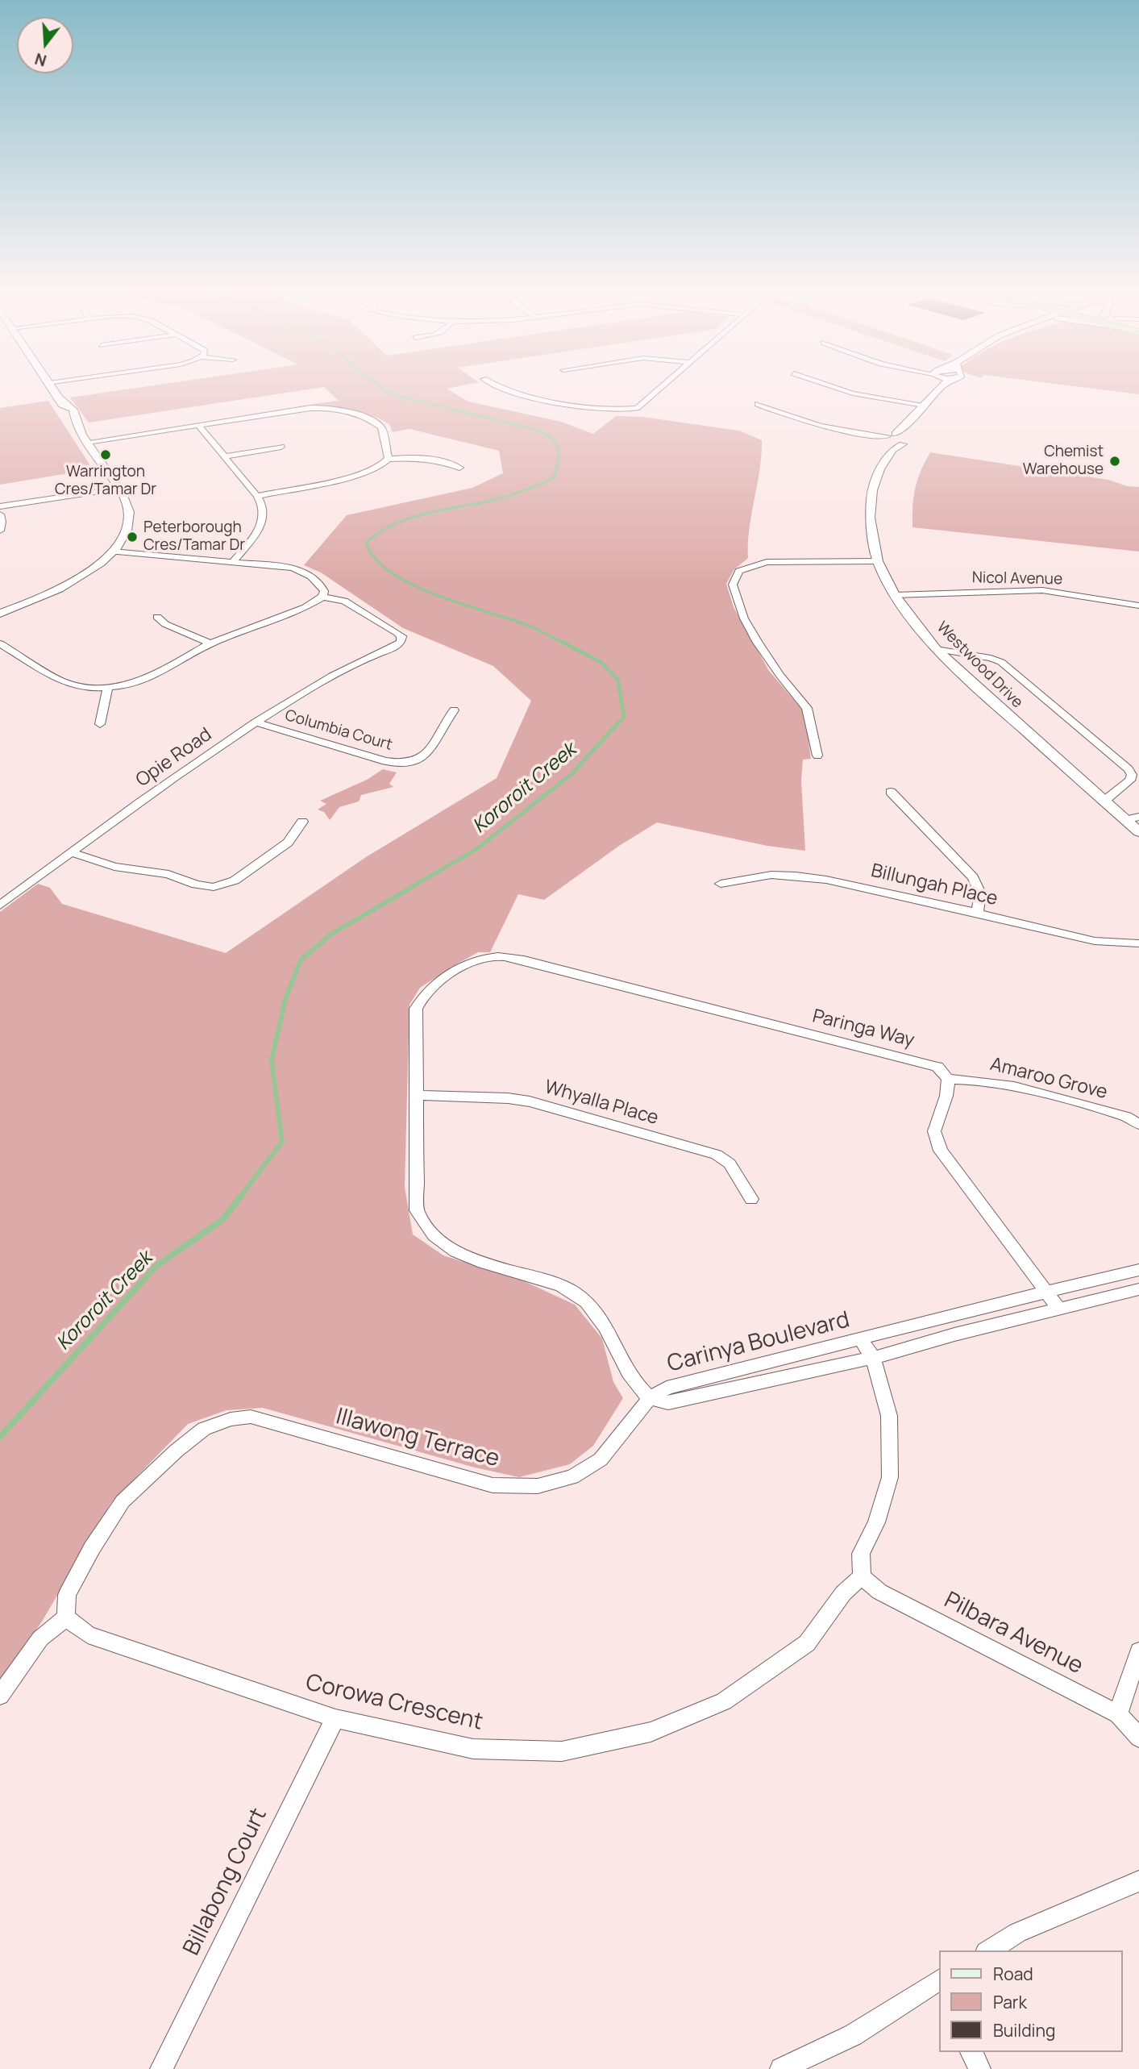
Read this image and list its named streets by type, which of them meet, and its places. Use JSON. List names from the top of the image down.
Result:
{
  "streets": {
    "street": [
      "Nicol Avenue",
      "Westwood Drive",
      "Columbia Court",
      "Opie Road",
      "Billungah Place",
      "Paringa Way",
      "Amaroo Grove",
      "Whyalla Place",
      "Carinya Boulevard",
      "Illawong Terrace",
      "Pilbara Avenue",
      "Corowa Crescent",
      "Billabong Court"
    ]
  },
  "crossings": [
    ["Nicol Avenue", "Westwood Drive"],
    ["Columbia Court", "Opie Road"],
    ["Paringa Way", "Amaroo Grove"],
    ["Paringa Way", "Whyalla Place"],
    ["Carinya Boulevard", "Illawong Terrace"],
    ["Illawong Terrace", "Corowa Crescent"],
    ["Pilbara Avenue", "Corowa Crescent"],
    ["Corowa Crescent", "Billabong Court"]
  ],
  "water": ["Kororoit Creek"],
  "places": ["Warrington Cres/Tamar Dr", "Chemist Warehouse", "Peterborough Cres/Tamar Dr"],
  "legend": ["Road", "Park", "Building"],
  "north": "bottom"
}
